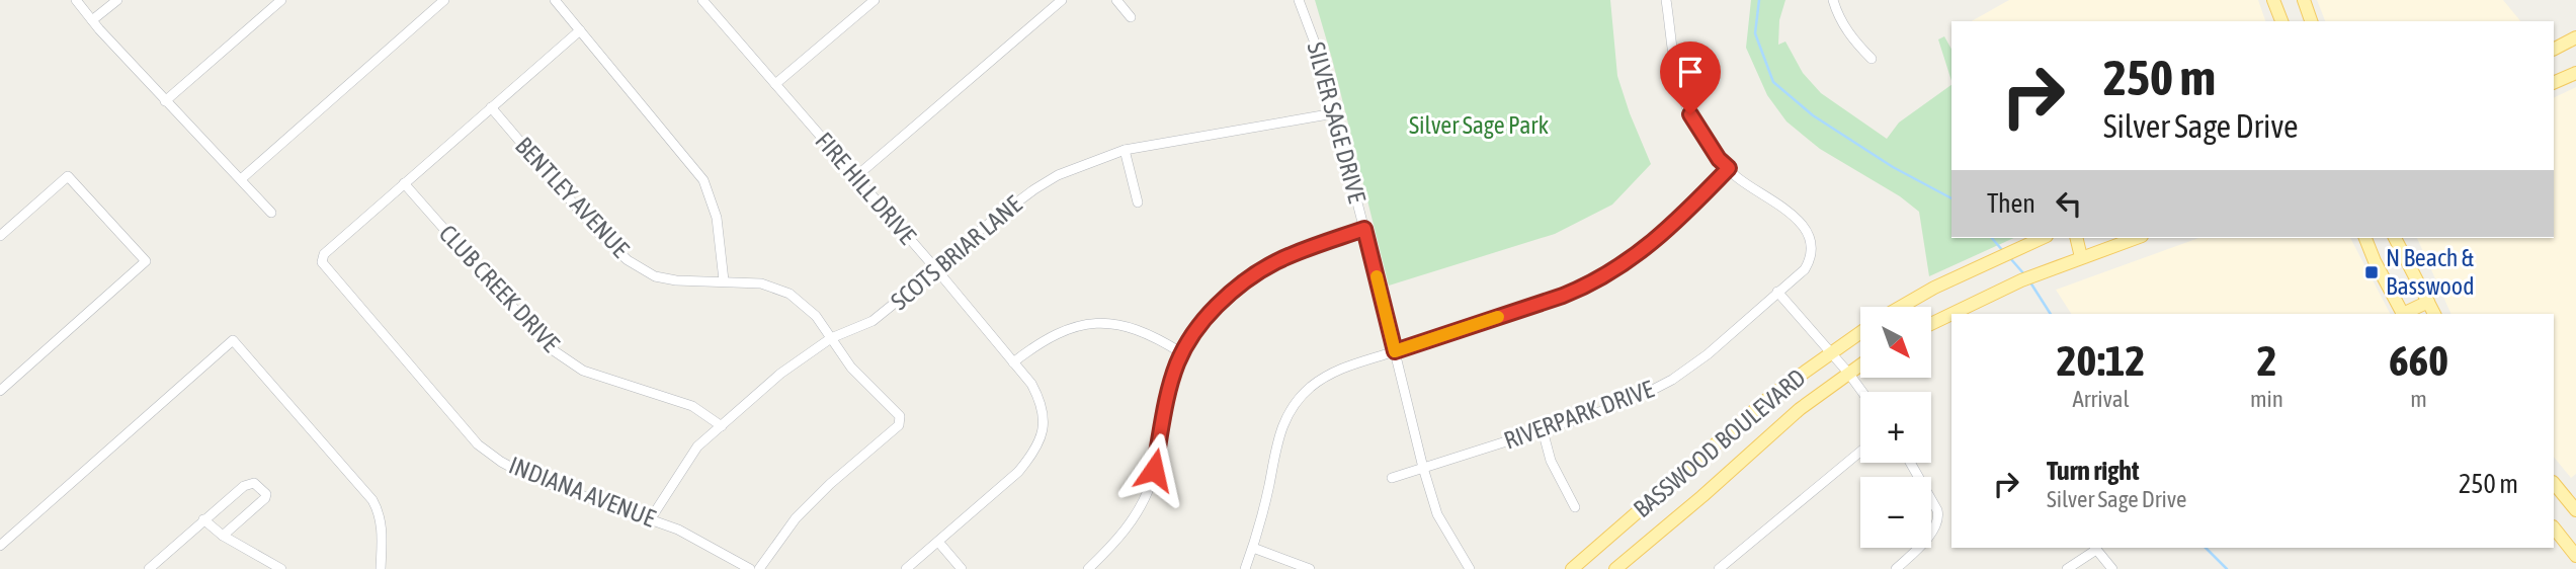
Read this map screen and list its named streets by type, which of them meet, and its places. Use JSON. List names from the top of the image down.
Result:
{
  "streets": {
    "main road": ["BASSWOOD BOULEVARD"],
    "street": [
      "SILVER SAGE DRIVE",
      "FIRE HILL DRIVE",
      "BENTLEY AVENUE",
      "SCOTS BRIAR LANE",
      "CLUB CREEK DRIVE",
      "RIVERPARK DRIVE",
      "INDIANA AVENUE"
    ]
  },
  "crossings": [
    ["SILVER SAGE DRIVE", "SCOTS BRIAR LANE"],
    ["SILVER SAGE DRIVE", "RIVERPARK DRIVE"],
    ["FIRE HILL DRIVE", "SCOTS BRIAR LANE"],
    ["BENTLEY AVENUE", "SCOTS BRIAR LANE"],
    ["SCOTS BRIAR LANE", "CLUB CREEK DRIVE"],
    ["SCOTS BRIAR LANE", "INDIANA AVENUE"],
    ["CLUB CREEK DRIVE", "INDIANA AVENUE"]
  ],
  "parks": ["Silver Sage Park"],
  "places": {
    "transit": ["N Beach & Basswood"]
  },
  "north": "bottom right",
  "page": {
    "turn": ["250 m", "Silver Sage Drive"],
    "then": "Then",
    "map_buttons": ["+", "−"],
    "eta": [
      "20:12",
      "Arrival",
      "2",
      "min",
      "660",
      "m"
    ],
    "list": [
      {
        "name": "Turn right",
        "note": "Silver Sage Drive",
        "value": "250 m"
      }
    ]
  }
}
